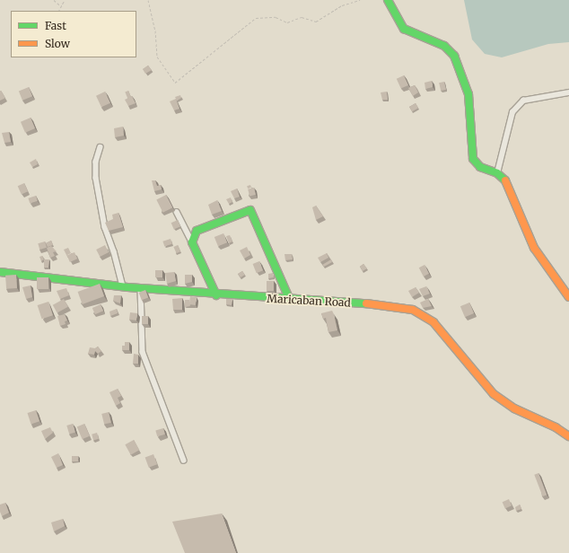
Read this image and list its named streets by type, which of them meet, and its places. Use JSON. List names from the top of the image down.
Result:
{
  "streets": {
    "street": ["Maricaban Road"]
  },
  "legend": ["Fast", "Slow"]
}
